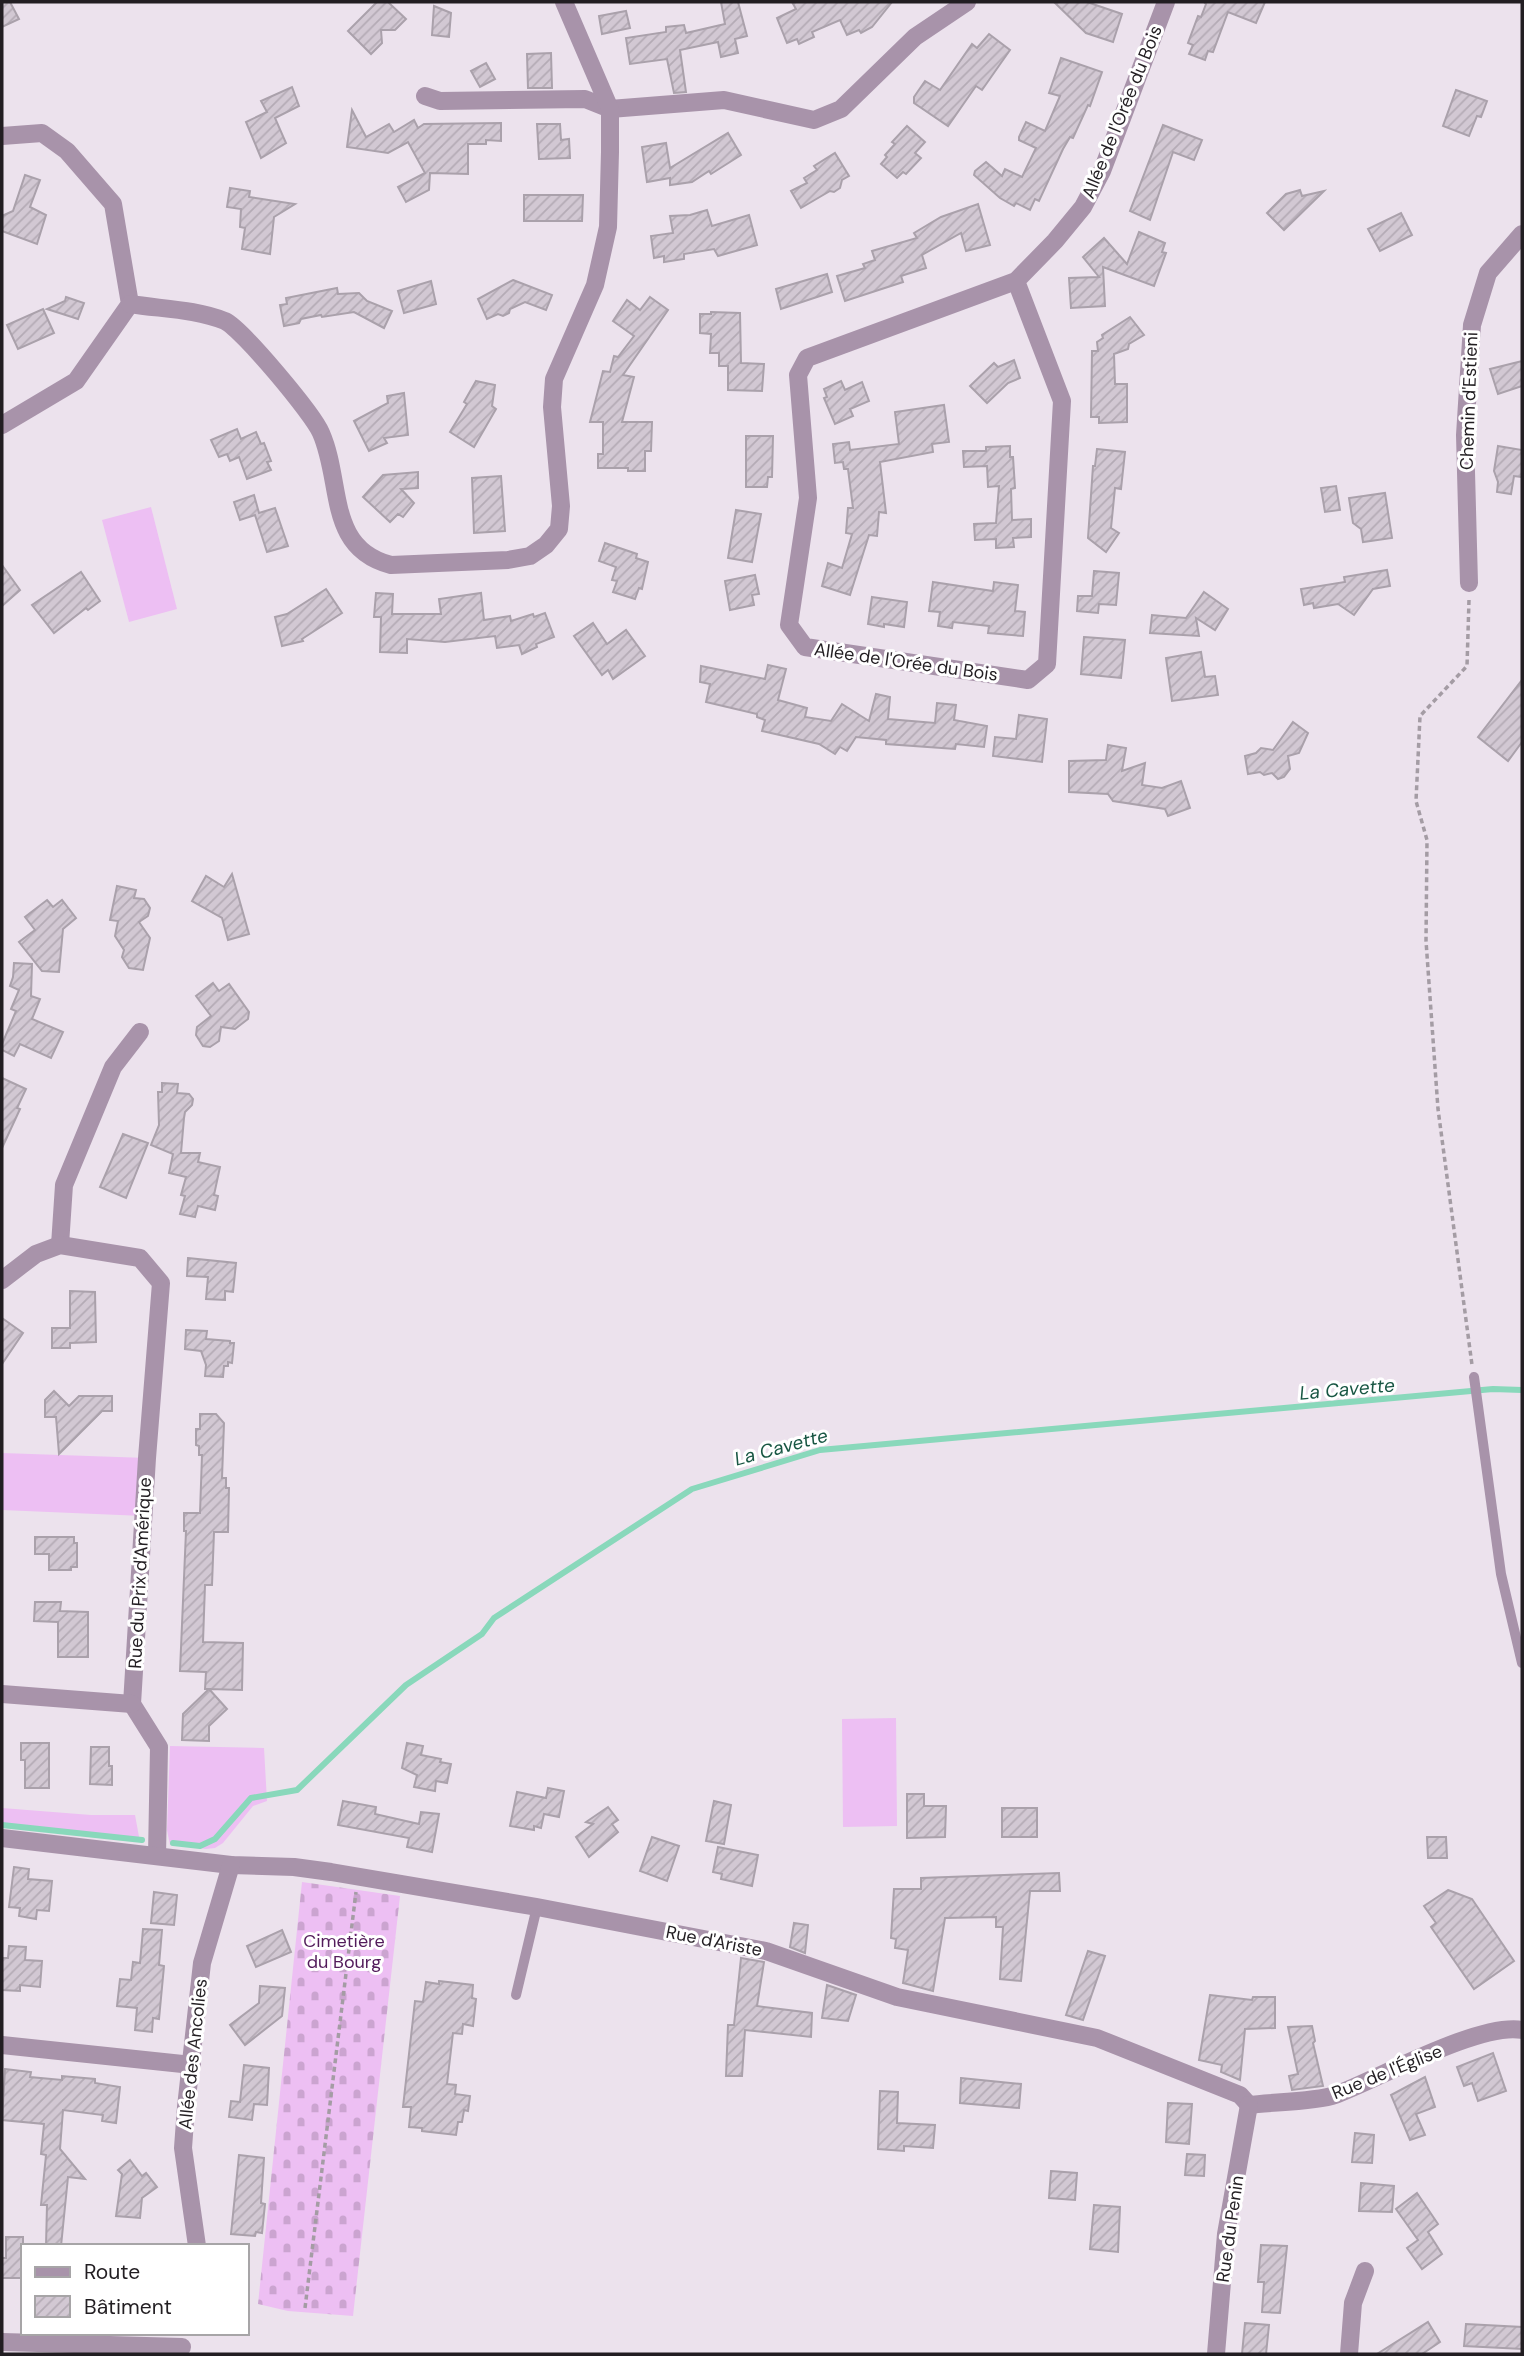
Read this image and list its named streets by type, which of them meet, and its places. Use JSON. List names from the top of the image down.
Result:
{
  "streets": {
    "street": [
      "Allée de l'Orée du Bois",
      "Chemin d'Estieni",
      "Rue du Prix d'Amérique",
      "Rue d'Ariste",
      "Allée des Ancolies",
      "Rue de l'Église",
      "Rue du Penin"
    ]
  },
  "crossings": [
    ["Rue d'Ariste", "Allée des Ancolies"],
    ["Rue d'Ariste", "Rue de l'Église"],
    ["Rue d'Ariste", "Rue du Penin"],
    ["Rue de l'Église", "Rue du Penin"]
  ],
  "water": ["La Cavette"],
  "parks": ["Cimetière du Bourg"],
  "legend": ["Route", "Bâtiment"]
}
